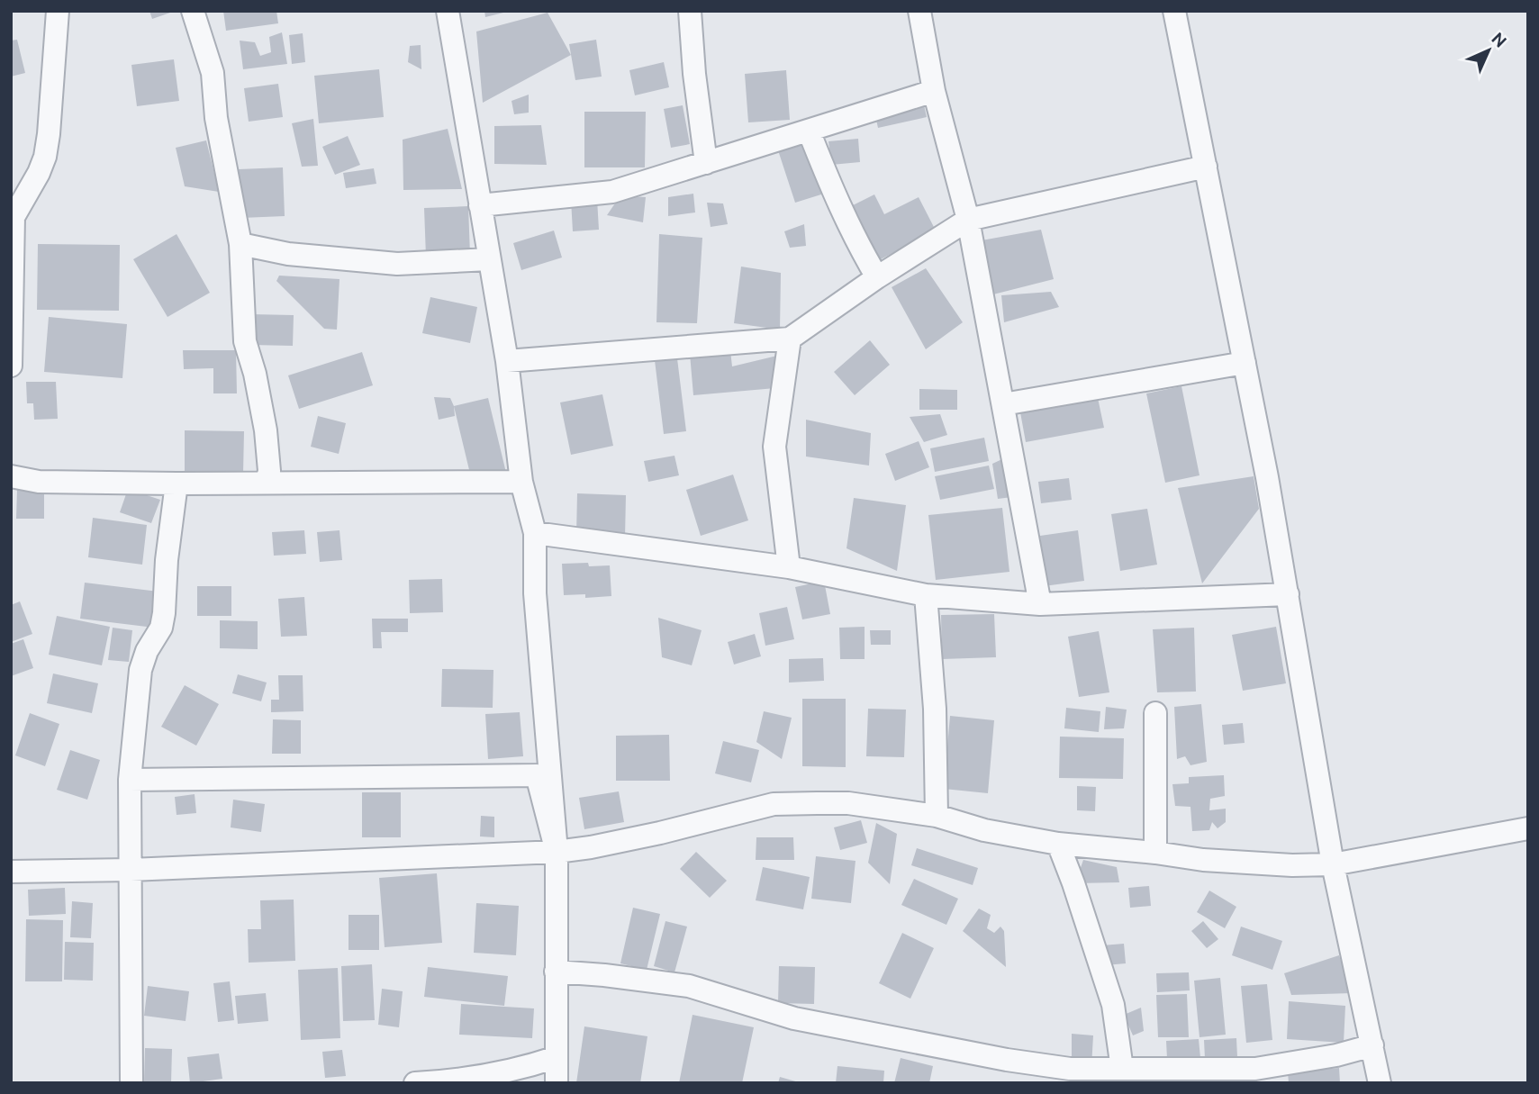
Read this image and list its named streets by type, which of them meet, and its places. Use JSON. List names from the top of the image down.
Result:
{
  "north": "top right"
}
